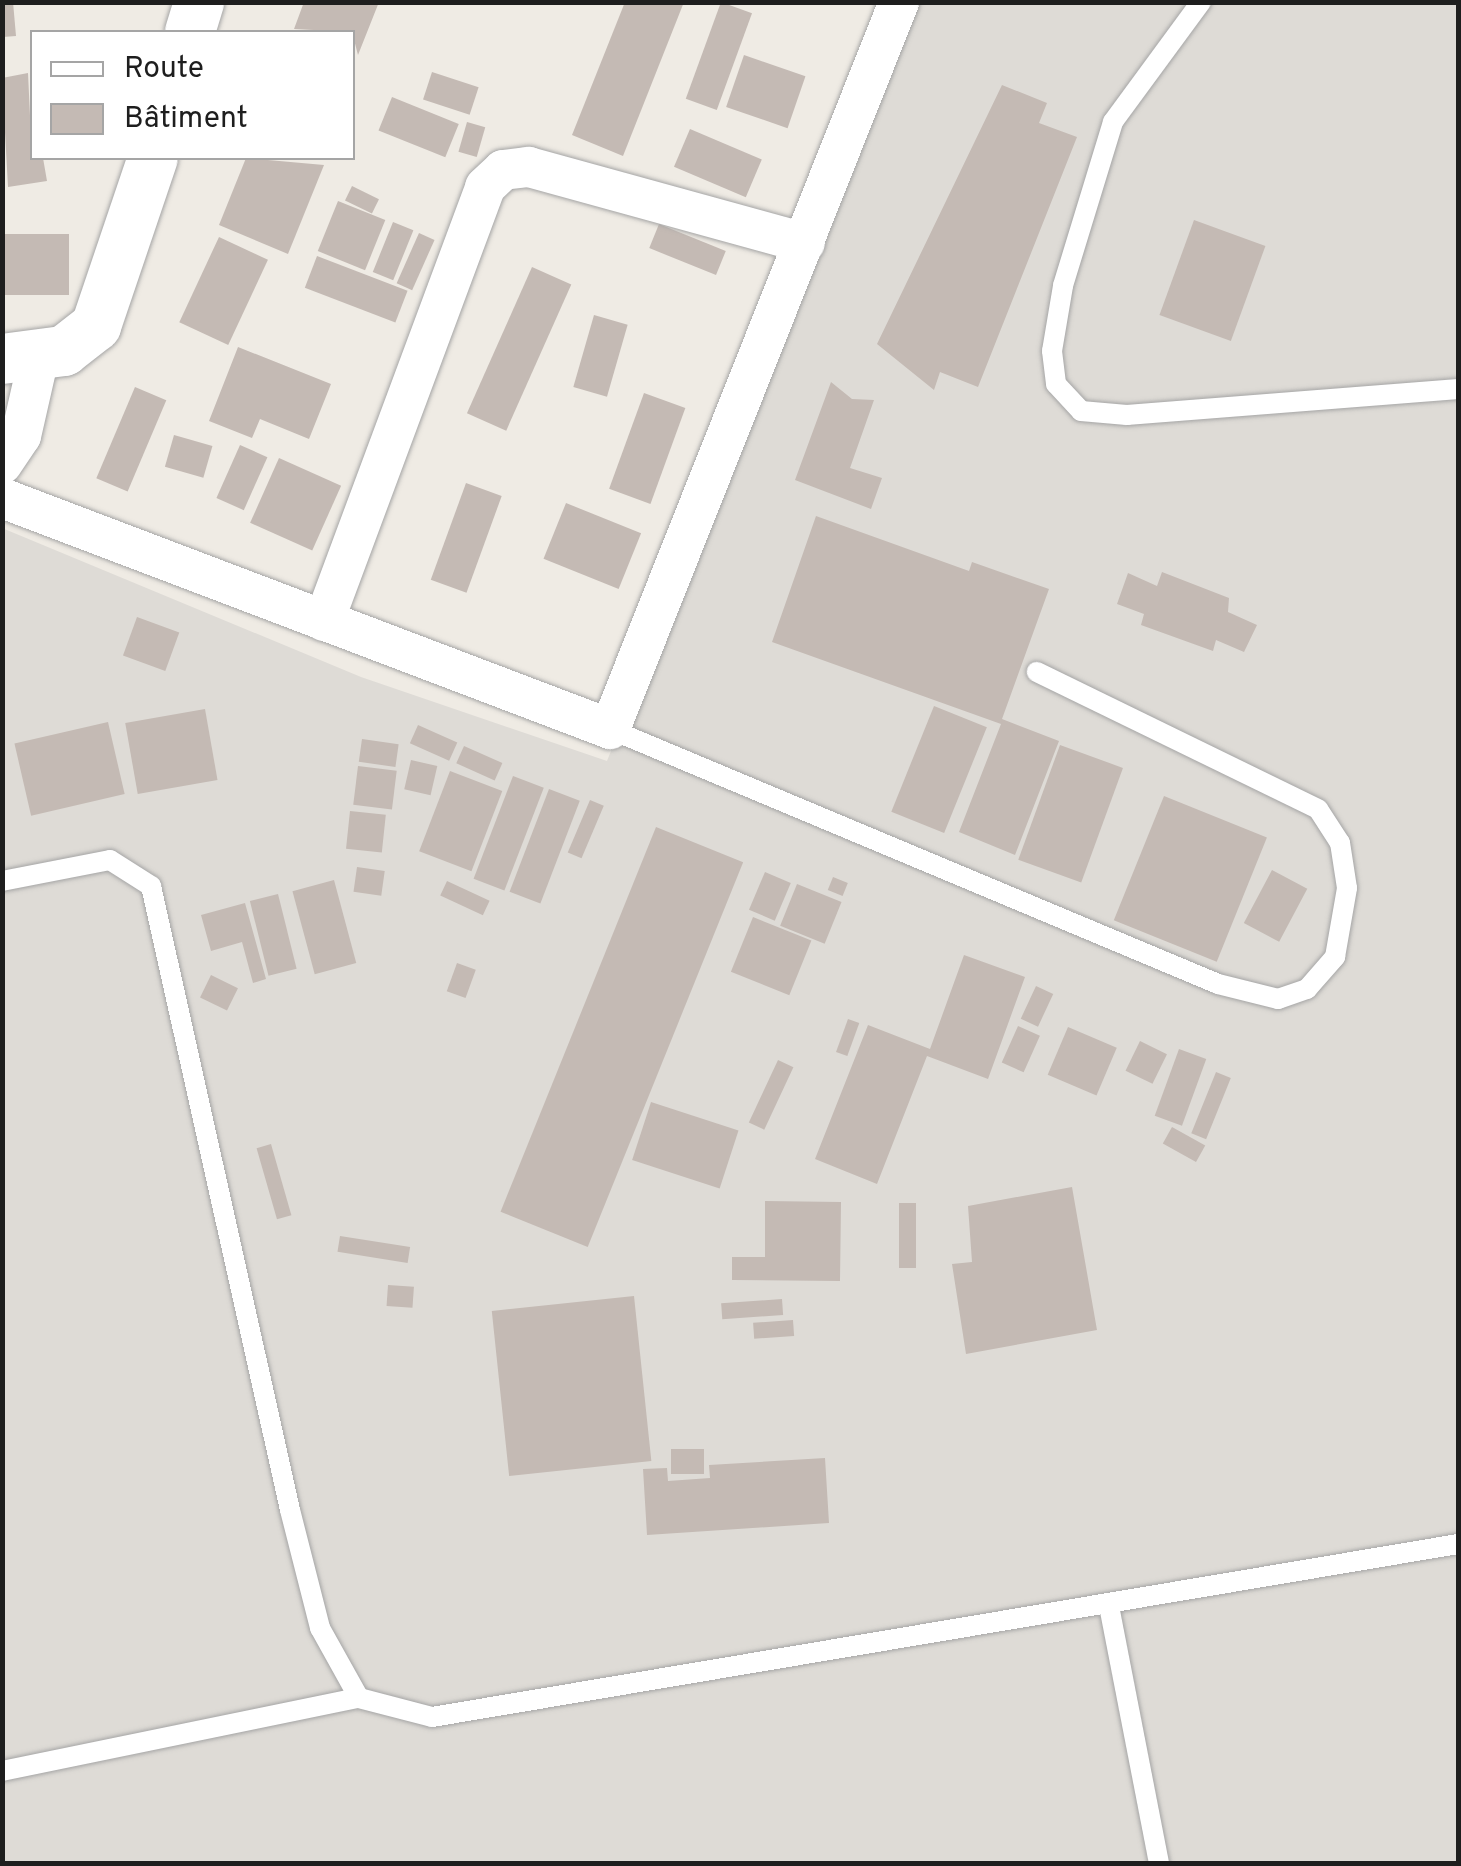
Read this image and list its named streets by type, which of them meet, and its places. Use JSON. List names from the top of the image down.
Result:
{
  "legend": ["Route", "Bâtiment"]
}
